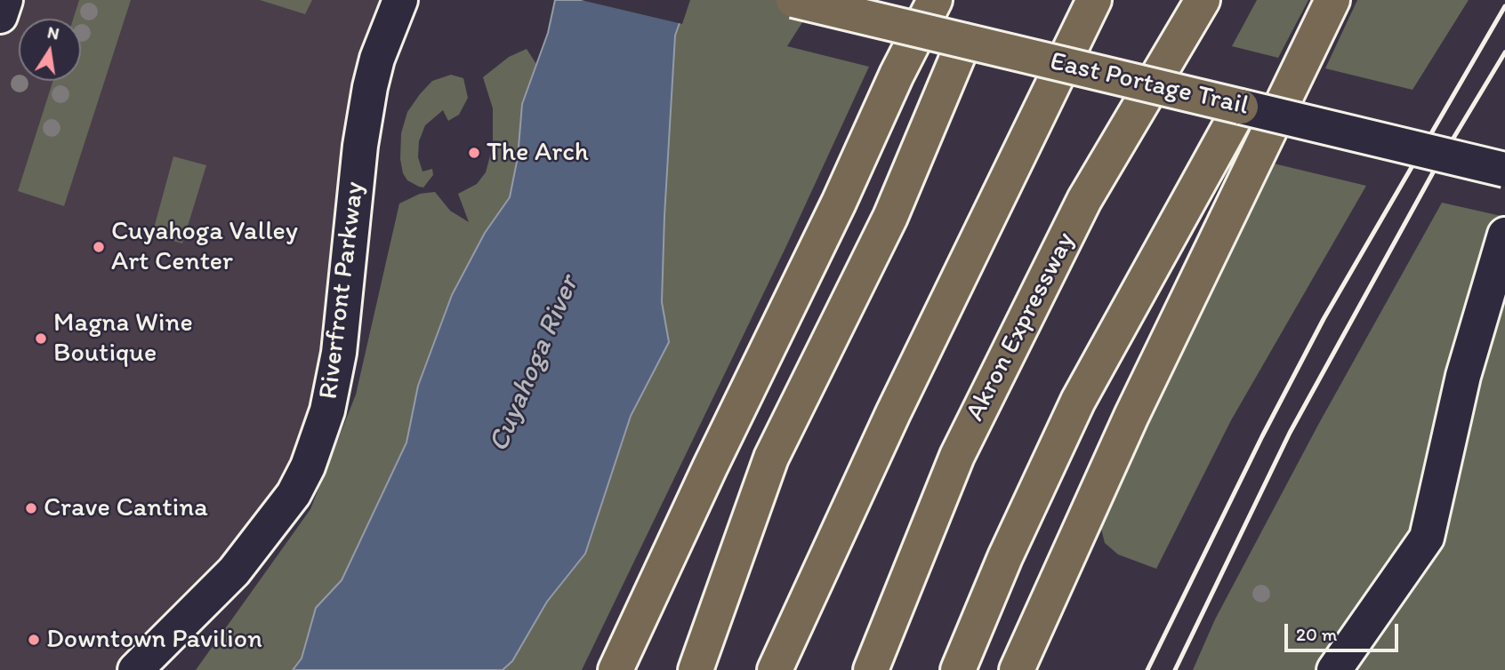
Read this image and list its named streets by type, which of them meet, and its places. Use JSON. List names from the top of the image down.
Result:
{
  "streets": {
    "main road": ["East Portage Trail", "Akron Expressway"],
    "street": ["Riverfront Parkway"]
  },
  "water": ["Cuyahoga River"],
  "places": [
    "The Arch",
    "Cuyahoga Valley Art Center",
    "Magna Wine Boutique",
    "Crave Cantina",
    "Downtown Pavilion"
  ],
  "scale_bar": "20 m",
  "north": "top"
}
